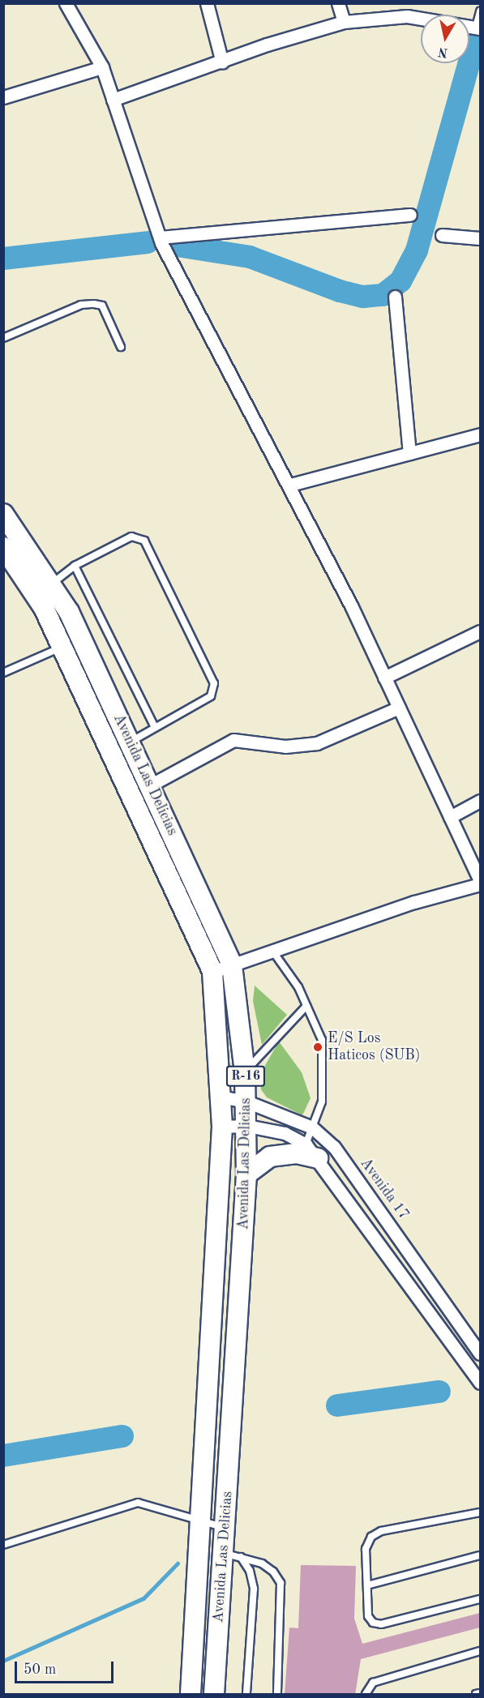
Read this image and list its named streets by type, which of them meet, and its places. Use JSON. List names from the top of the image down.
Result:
{
  "streets": {
    "main road": ["Avenida Las Delicias", "R-16"],
    "street": ["Avenida 17"]
  },
  "crossings": [
    ["Avenida Las Delicias", "Avenida 17"]
  ],
  "places": ["E/S Los Haticos (SUB)"],
  "scale_bar": "50 m",
  "north": "bottom"
}
